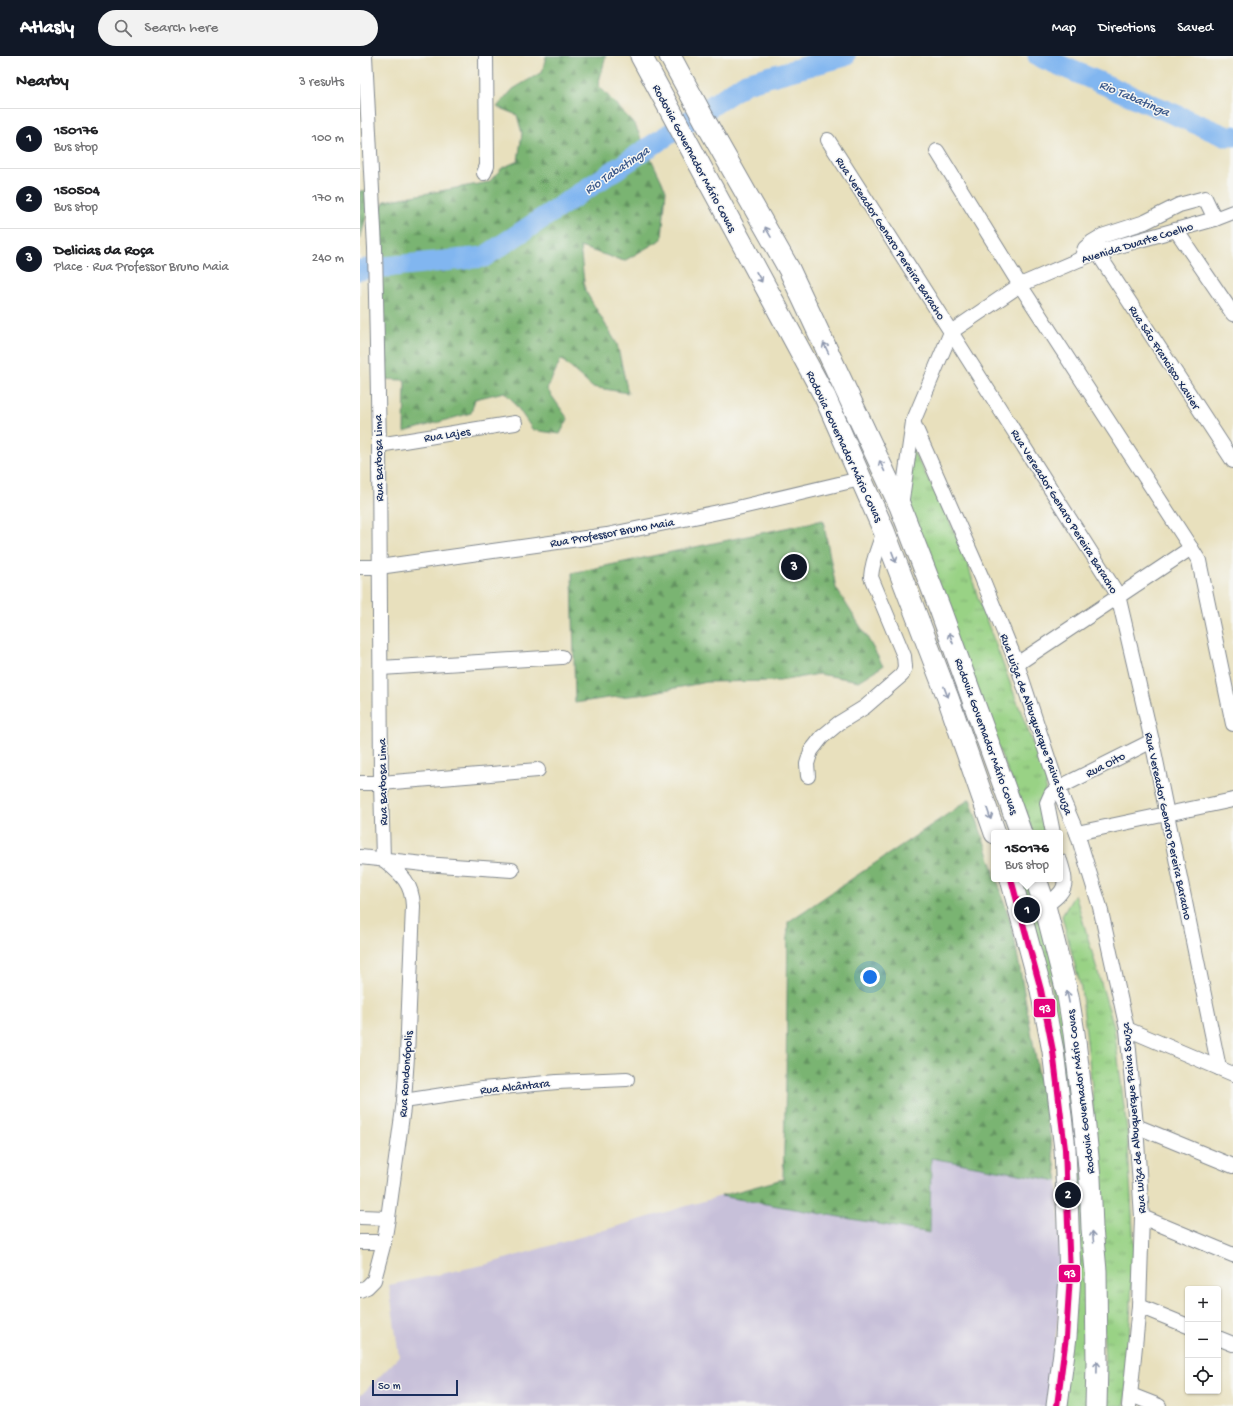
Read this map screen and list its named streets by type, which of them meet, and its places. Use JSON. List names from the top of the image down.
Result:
{
  "streets": {
    "highway": ["Rodovia Governador Mário Covas"],
    "street": [
      "Rua Vereador Genaro Pereira Baracho",
      "Avenida Duarte Coelho",
      "Rua São Francisco Xavier",
      "Rua Lajes",
      "Rua Barbosa Lima",
      "Rua Professor Bruno Maia",
      "Rua Luiza de Albuquerque Paiva Souza",
      "Rua Oito",
      "Rua Rondonópolis",
      "Rua Alcântara"
    ]
  },
  "crossings": [
    ["Rodovia Governador Mário Covas", "Rua Professor Bruno Maia"],
    ["Rua Vereador Genaro Pereira Baracho", "Avenida Duarte Coelho"],
    ["Rua Vereador Genaro Pereira Baracho", "Rua Oito"],
    ["Avenida Duarte Coelho", "Rua São Francisco Xavier"],
    ["Rua Lajes", "Rua Barbosa Lima"],
    ["Rua Barbosa Lima", "Rua Professor Bruno Maia"],
    ["Rua Barbosa Lima", "Rua Rondonópolis"],
    ["Rua Luiza de Albuquerque Paiva Souza", "Rua Oito"],
    ["Rua Rondonópolis", "Rua Alcântara"]
  ],
  "water": ["Rio Tabatinga"],
  "lines": ["transit line 93"],
  "scale_bar": "50 m",
  "page": {
    "header": "Atlasly",
    "search": "Search here",
    "nav": ["Map", "Directions", "Saved"],
    "heading": ["Nearby", "3 results"],
    "list": [
      {
        "mark": "1",
        "name": "150176",
        "note": "Bus stop",
        "value": "100 m"
      },
      {
        "mark": "2",
        "name": "150504",
        "note": "Bus stop",
        "value": "170 m"
      },
      {
        "mark": "3",
        "name": "Delicias da Roça",
        "note": "Place · Rua Professor Bruno Maia",
        "value": "240 m"
      }
    ],
    "pins": ["3", "1", "2"],
    "popup": ["150176", "Bus stop"],
    "map_buttons": ["+", "−"],
    "scale": "50 m"
  }
}
